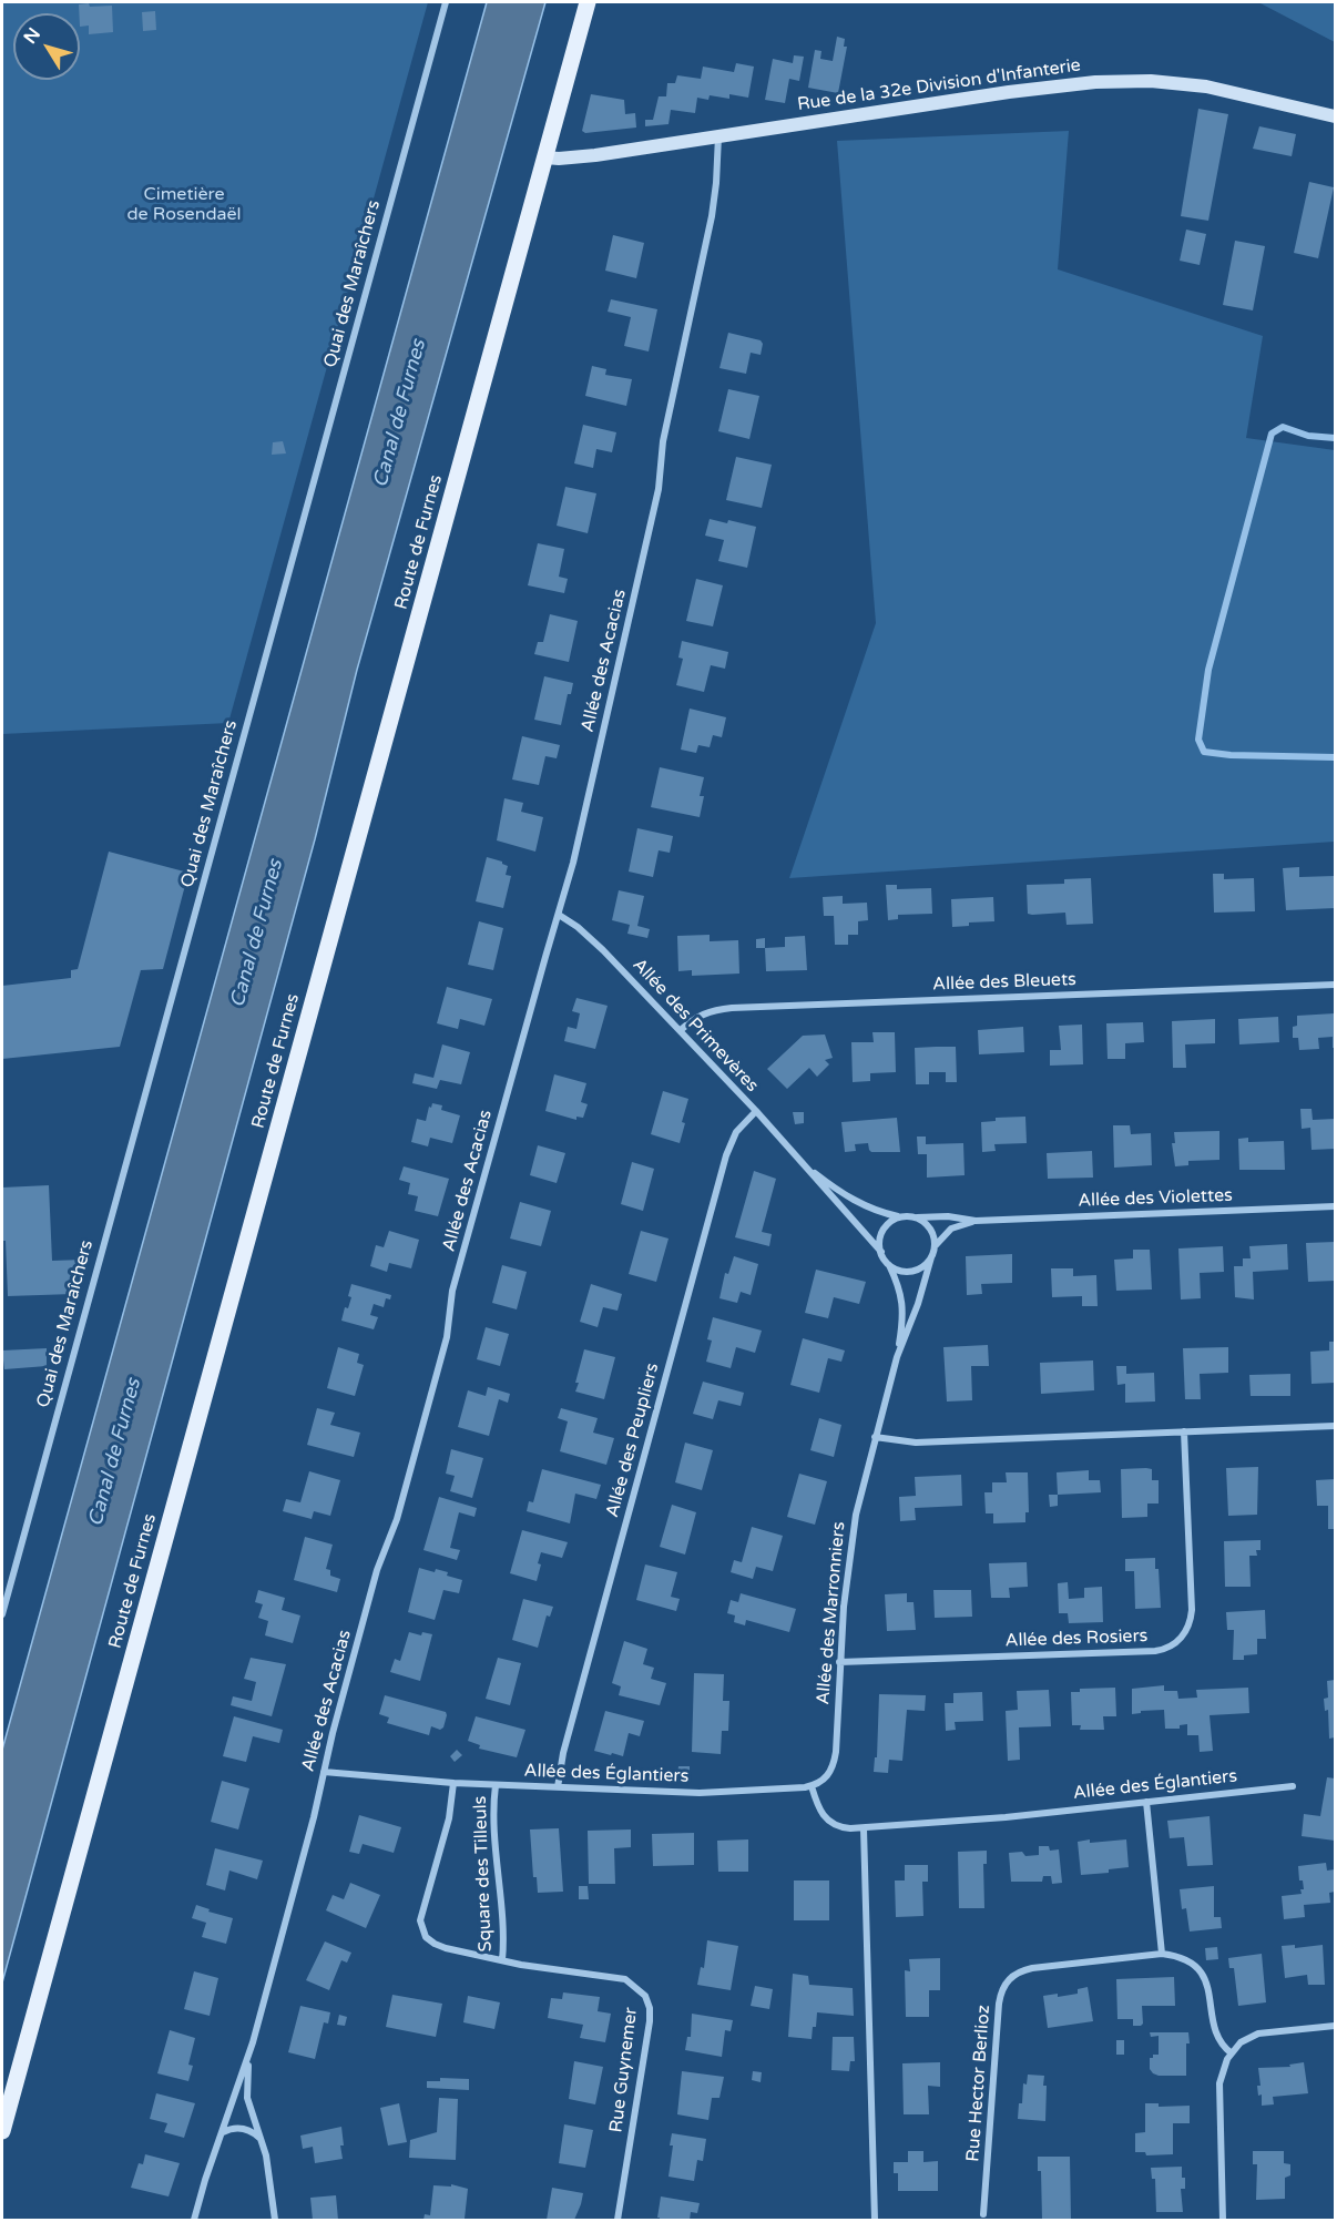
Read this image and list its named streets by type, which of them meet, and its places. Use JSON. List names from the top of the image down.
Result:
{
  "streets": {
    "main road": ["Rue de la 32e Division d'Infanterie", "Route de Furnes"],
    "street": [
      "Quai des Maraîchers",
      "Allée des Acacias",
      "Allée des Bleuets",
      "Allée des Primevères",
      "Allée des Violettes",
      "Allée des Peupliers",
      "Allée des Marronniers",
      "Allée des Rosiers",
      "Allée des Églantiers",
      "Square des Tilleuls",
      "Rue Guynemer",
      "Rue Hector Berlioz"
    ]
  },
  "crossings": [
    ["Rue de la 32e Division d'Infanterie", "Route de Furnes"],
    ["Rue de la 32e Division d'Infanterie", "Allée des Acacias"],
    ["Allée des Acacias", "Allée des Primevères"],
    ["Allée des Acacias", "Allée des Églantiers"],
    ["Allée des Bleuets", "Allée des Primevères"],
    ["Allée des Primevères", "Allée des Violettes"],
    ["Allée des Primevères", "Allée des Peupliers"],
    ["Allée des Primevères", "Allée des Marronniers"],
    ["Allée des Violettes", "Allée des Marronniers"],
    ["Allée des Peupliers", "Allée des Églantiers"],
    ["Allée des Marronniers", "Allée des Rosiers"],
    ["Allée des Marronniers", "Allée des Églantiers"],
    ["Allée des Églantiers", "Square des Tilleuls"],
    ["Square des Tilleuls", "Rue Guynemer"]
  ],
  "water": ["Canal de Furnes"],
  "parks": ["Cimetière de Rosendaël"],
  "north": "top left"
}
